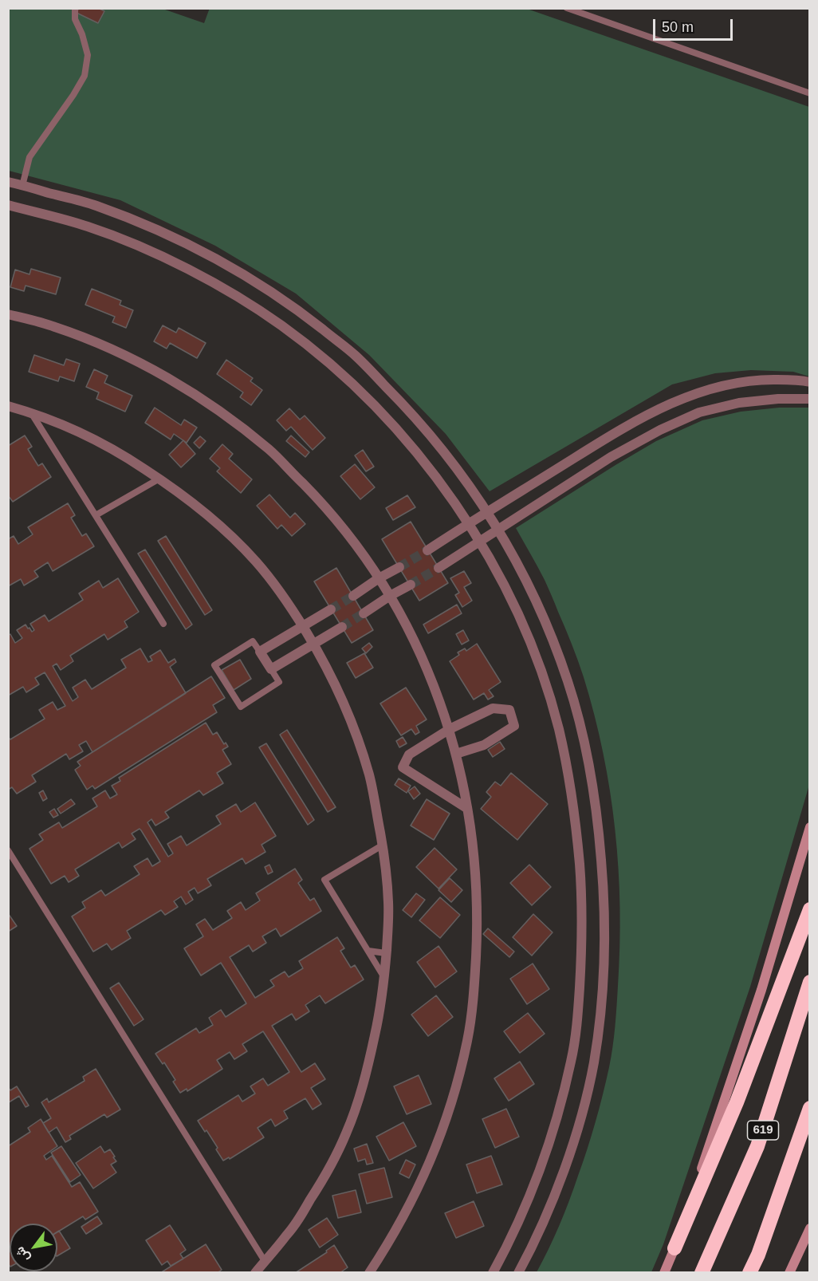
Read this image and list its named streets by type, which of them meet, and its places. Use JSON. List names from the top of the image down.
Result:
{
  "streets": {
    "highway": ["619"]
  },
  "scale_bar": "50 m",
  "north": "bottom left"
}
